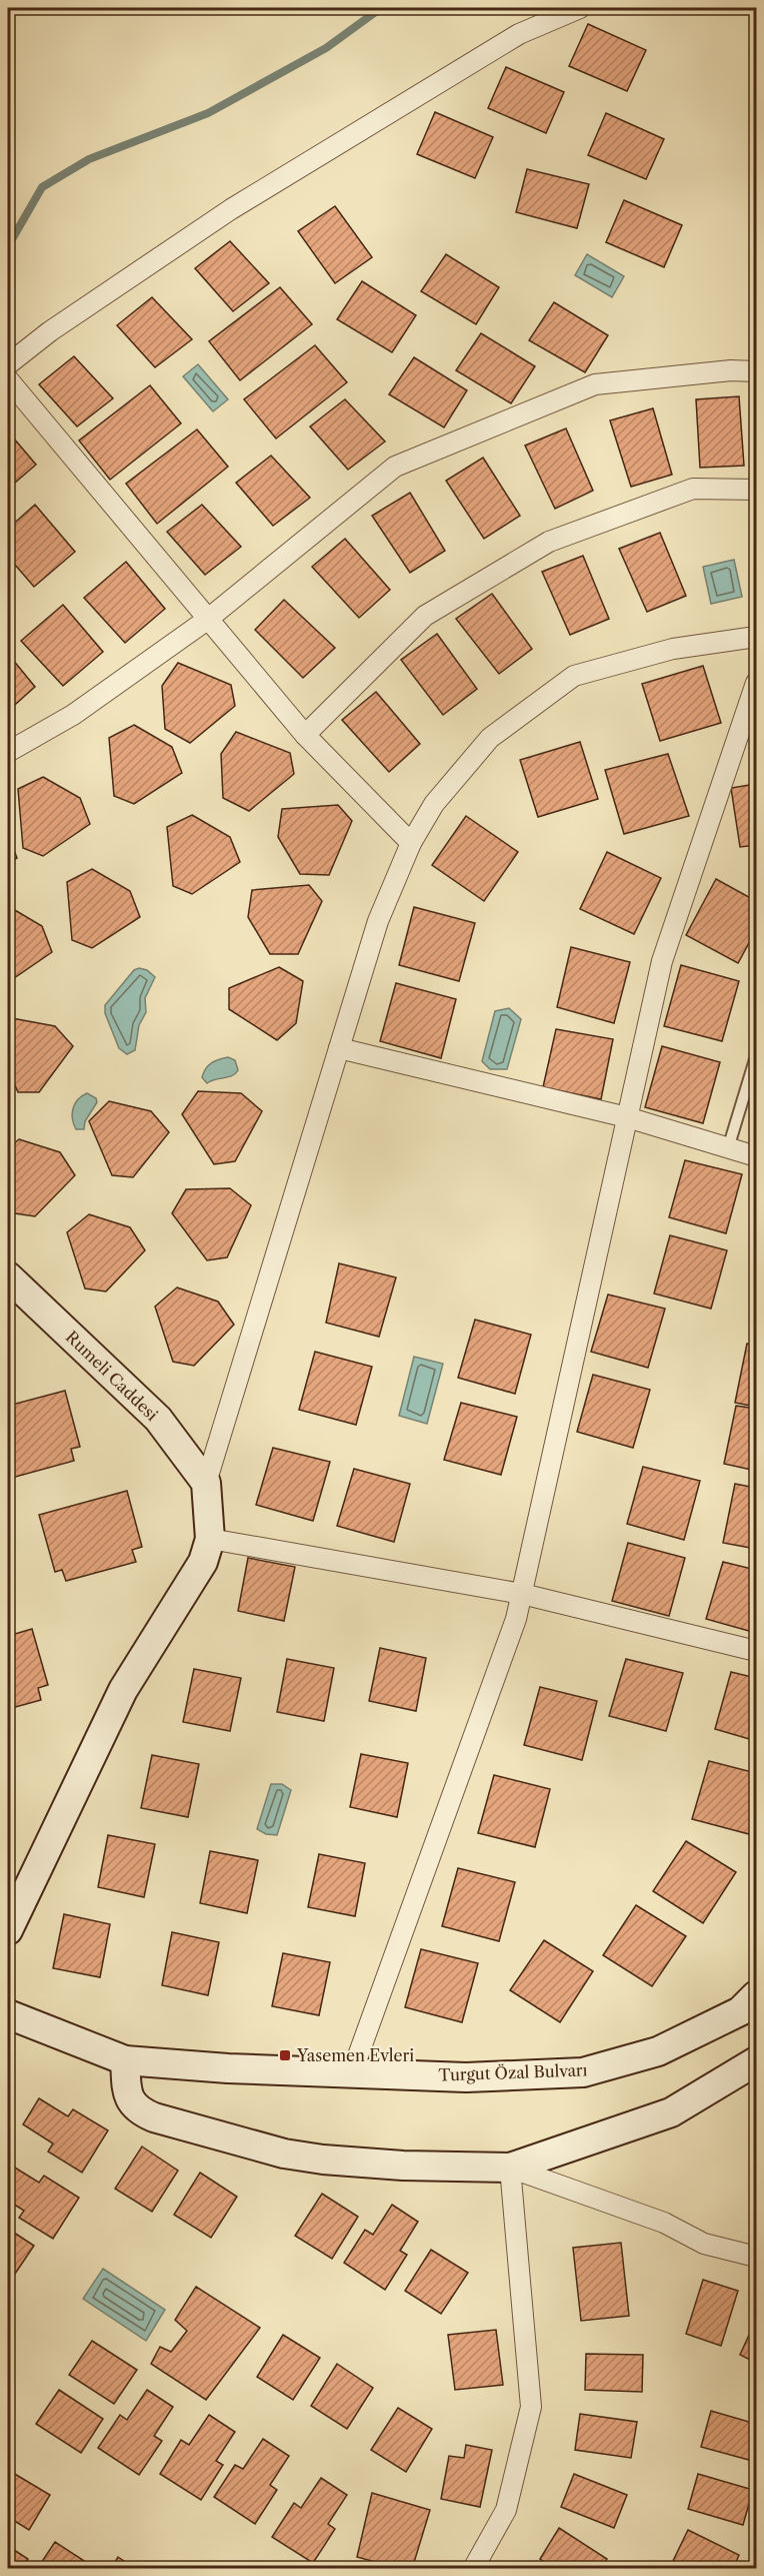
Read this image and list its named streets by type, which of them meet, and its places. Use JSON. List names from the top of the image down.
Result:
{
  "streets": {
    "street": ["Rumeli Caddesi", "Turgut Özal Bulvarı"]
  },
  "places": {
    "transit": ["Yasemen Evleri"]
  }
}
